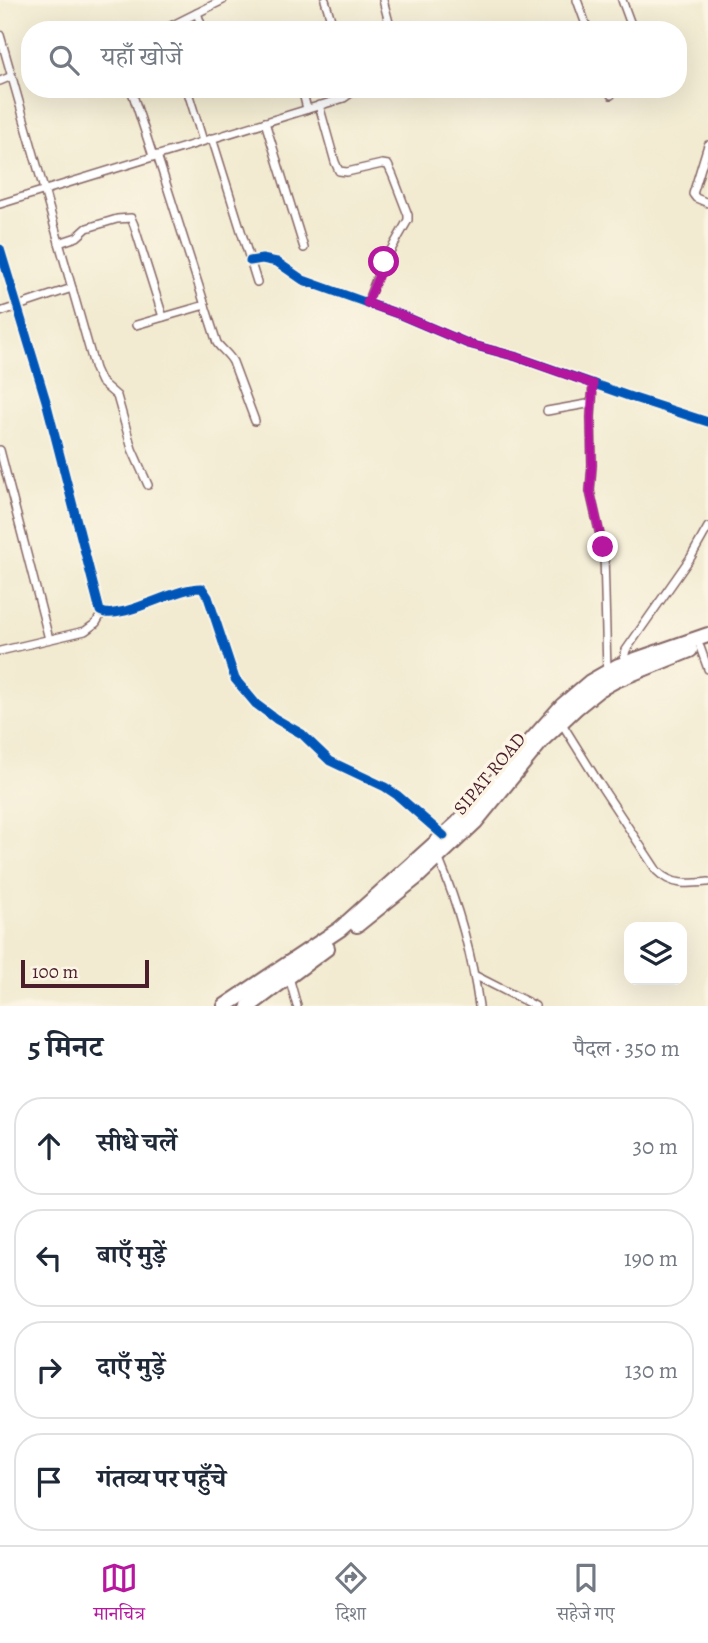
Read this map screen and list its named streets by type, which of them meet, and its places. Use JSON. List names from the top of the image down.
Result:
{
  "streets": {
    "highway": ["SIPAT ROAD"]
  },
  "scale_bar": "100 m",
  "page": {
    "search": "यहाँ खोजें",
    "scale": "100 m",
    "heading": ["5 मिनट", "पैदल · 350 m"],
    "list": [
      ["सीधे चलें", "30 m"],
      ["बाएँ मुड़ें", "190 m"],
      ["दाएँ मुड़ें", "130 m"],
      "गंतव्य पर पहुँचे"
    ],
    "nav": ["मानचित्र", "दिशा", "सहेजे गए"]
  }
}
